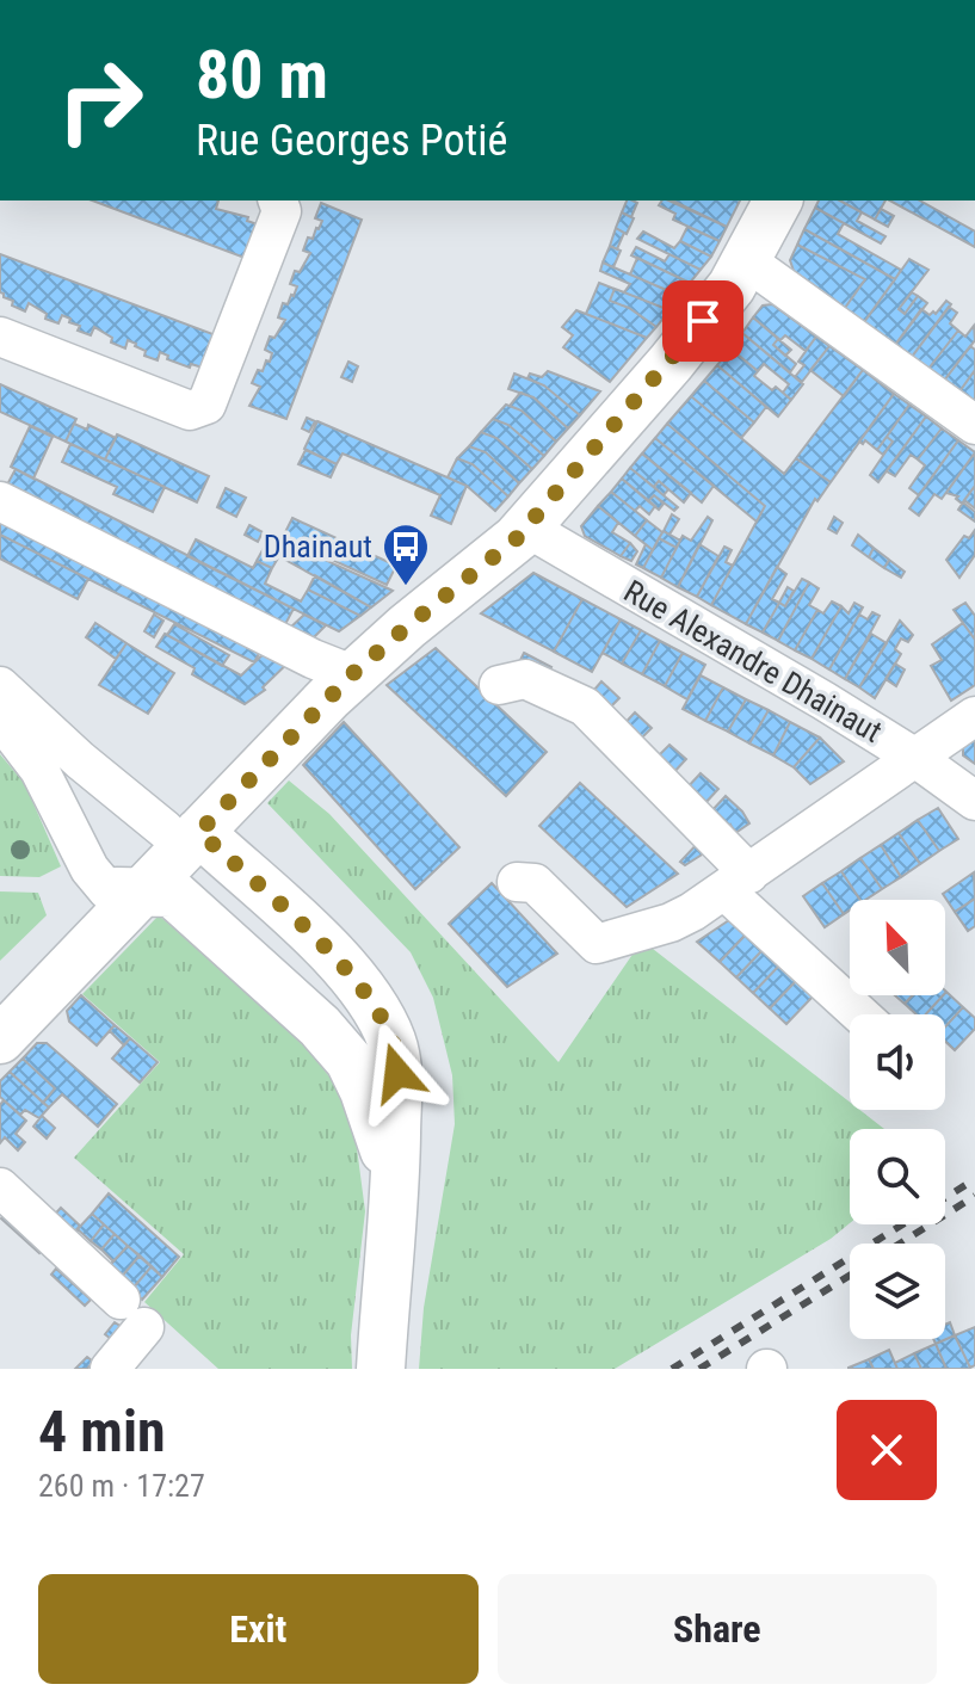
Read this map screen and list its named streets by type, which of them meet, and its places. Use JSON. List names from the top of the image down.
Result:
{
  "streets": {
    "street": ["Rue Alexandre Dhainaut"]
  },
  "places": {
    "bus stop": ["Dhainaut"]
  },
  "north": "top left",
  "page": {
    "turn": ["80 m", "Rue Georges Potié"],
    "heading": ["4 min", "260 m · 17:27"],
    "buttons": ["Exit", "Share"]
  }
}
